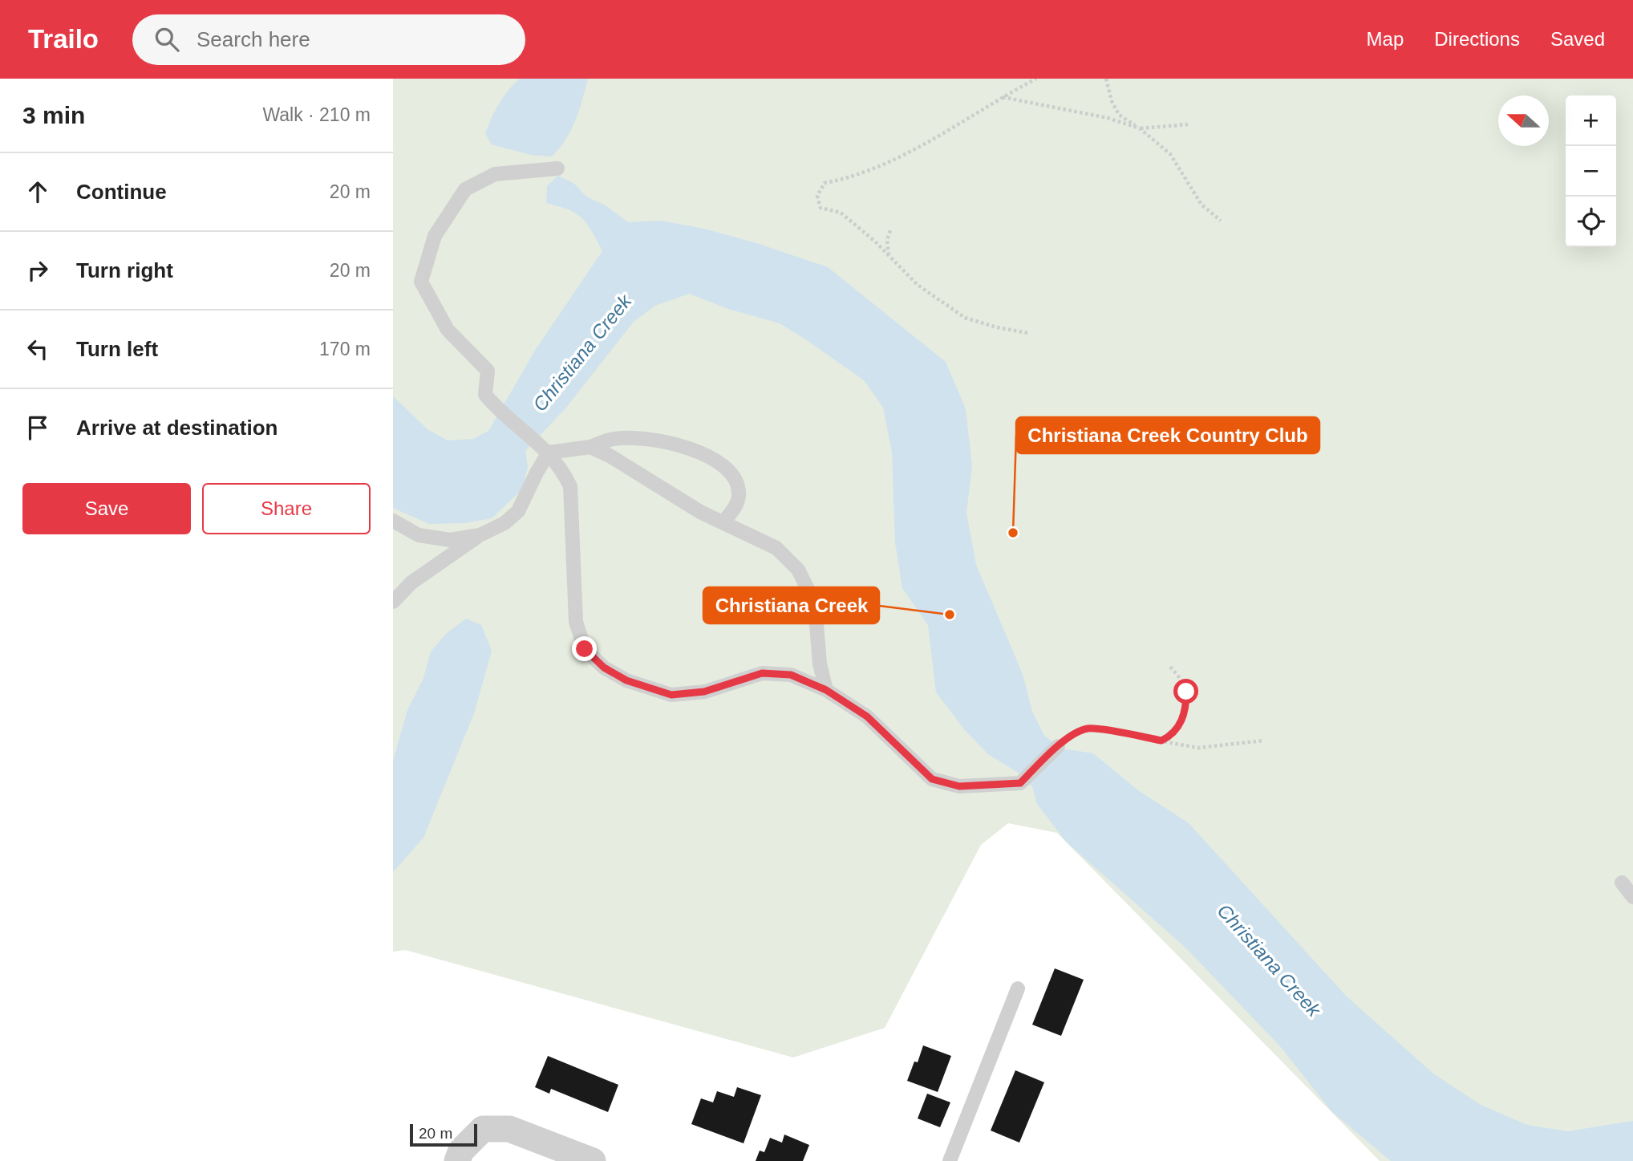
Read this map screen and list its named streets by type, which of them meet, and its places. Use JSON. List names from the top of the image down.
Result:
{
  "water": ["Christiana Creek"],
  "places": ["Christiana Creek Country Club", "Christiana Creek"],
  "scale_bar": "20 m",
  "north": "left",
  "page": {
    "header": "Trailo",
    "search": "Search here",
    "nav": ["Map", "Directions", "Saved"],
    "heading": ["3 min", "Walk · 210 m"],
    "map_buttons": ["+", "−"],
    "list": [
      ["Continue", "20 m"],
      ["Turn right", "20 m"],
      ["Turn left", "170 m"],
      "Arrive at destination"
    ],
    "buttons": ["Save", "Share"],
    "scale": "20 m"
  }
}
